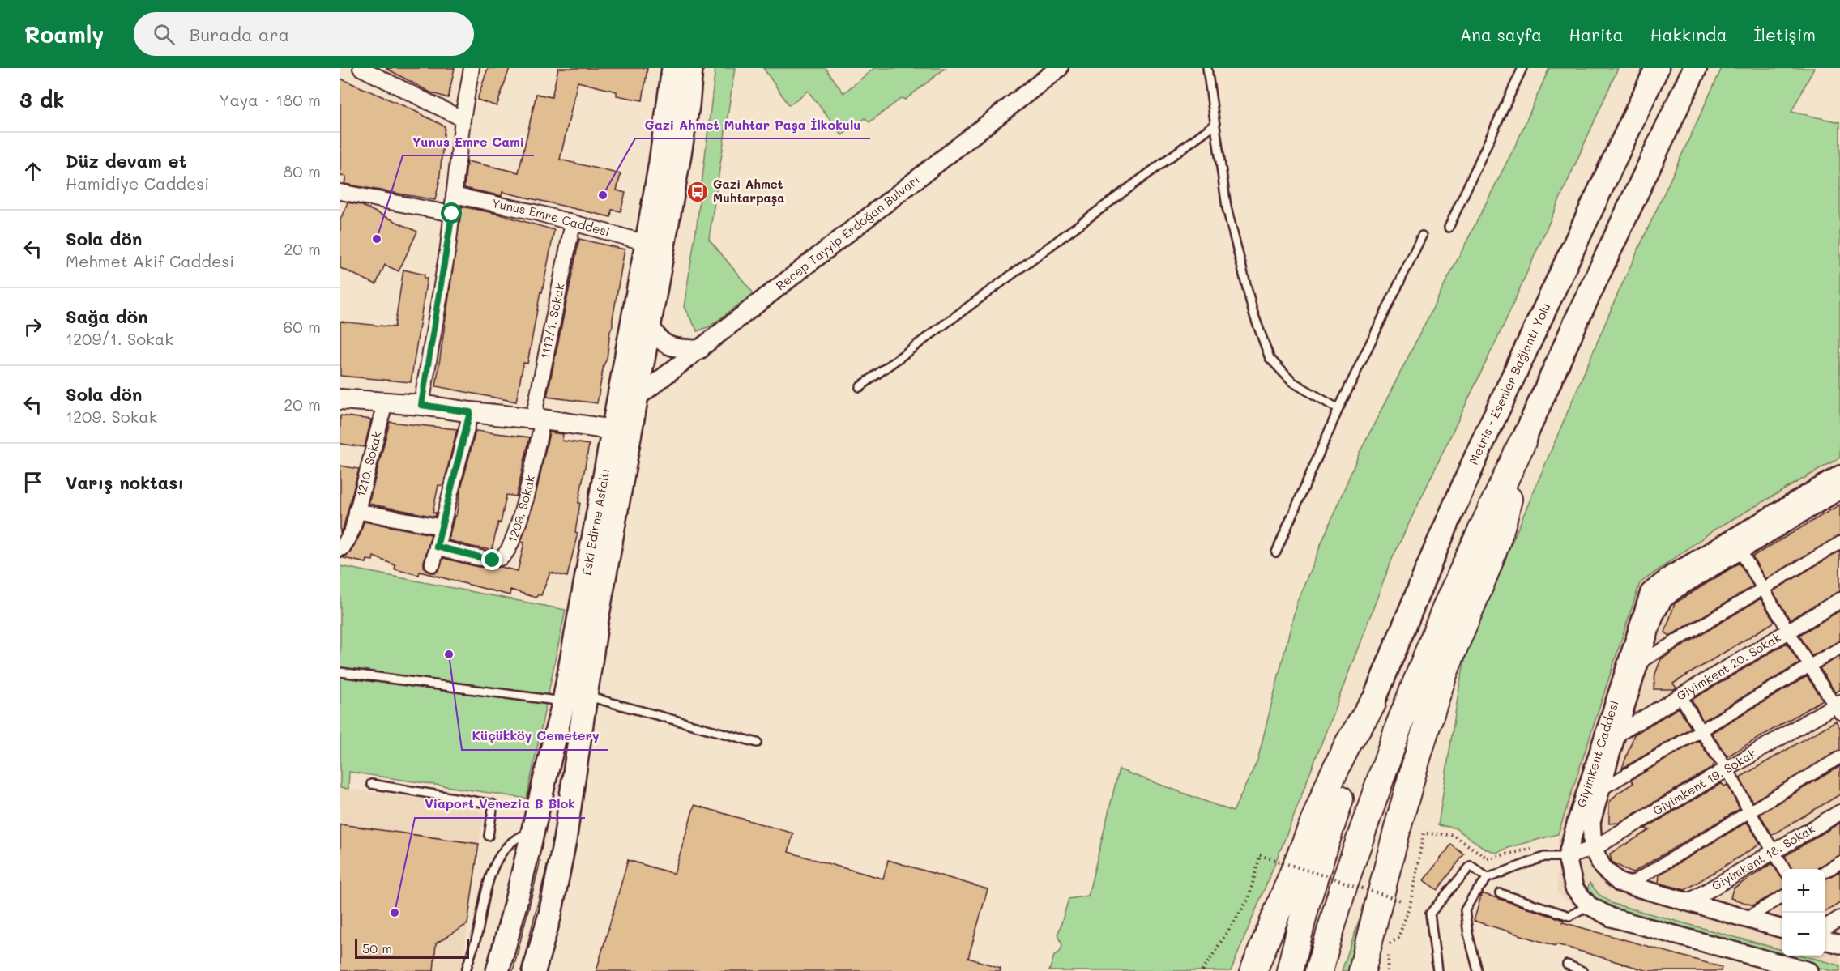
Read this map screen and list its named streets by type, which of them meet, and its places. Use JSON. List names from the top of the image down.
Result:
{
  "streets": {
    "highway": ["Metris - Esenler Bağlantı Yolu"],
    "main road": ["Eski Edirne Asfaltı"],
    "street": [
      "Yunus Emre Caddesi",
      "Recep Tayyip Erdoğan Bulvarı",
      "1117/1. Sokak",
      "1210. Sokak",
      "1209. Sokak",
      "Giyimkent 20. Sokak",
      "Giyimkent Caddesi",
      "Giyimkent 19. Sokak",
      "Giyimkent 18. Sokak"
    ]
  },
  "crossings": [
    ["Yunus Emre Caddesi", "1117/1. Sokak"],
    ["Yunus Emre Caddesi", "Eski Edirne Asfaltı"],
    ["Recep Tayyip Erdoğan Bulvarı", "Eski Edirne Asfaltı"],
    ["1117/1. Sokak", "1209. Sokak"],
    ["Giyimkent 20. Sokak", "Giyimkent Caddesi"],
    ["Giyimkent Caddesi", "Giyimkent 19. Sokak"],
    ["Giyimkent Caddesi", "Giyimkent 18. Sokak"]
  ],
  "places": {
    "bus stop": ["Gazi Ahmet Muhtarpaşa"],
    "other": [
      "Gazi Ahmet Muhtar Paşa İlkokulu",
      "Yunus Emre Cami",
      "Küçükköy Cemetery",
      "Viaport Venezia B Blok"
    ]
  },
  "scale_bar": "50 m",
  "page": {
    "header": "Roamly",
    "search": "Burada ara",
    "nav": [
      "Ana sayfa",
      "Harita",
      "Hakkında",
      "İletişim"
    ],
    "heading": ["3 dk", "Yaya · 180 m"],
    "list": [
      ["Düz devam et", "Hamidiye Caddesi", "80 m"],
      ["Sola dön", "Mehmet Akif Caddesi", "20 m"],
      ["Sağa dön", "1209/1. Sokak", "60 m"],
      ["Sola dön", "1209. Sokak", "20 m"],
      "Varış noktası"
    ],
    "map_buttons": ["+", "−"],
    "scale": "50 m"
  }
}
